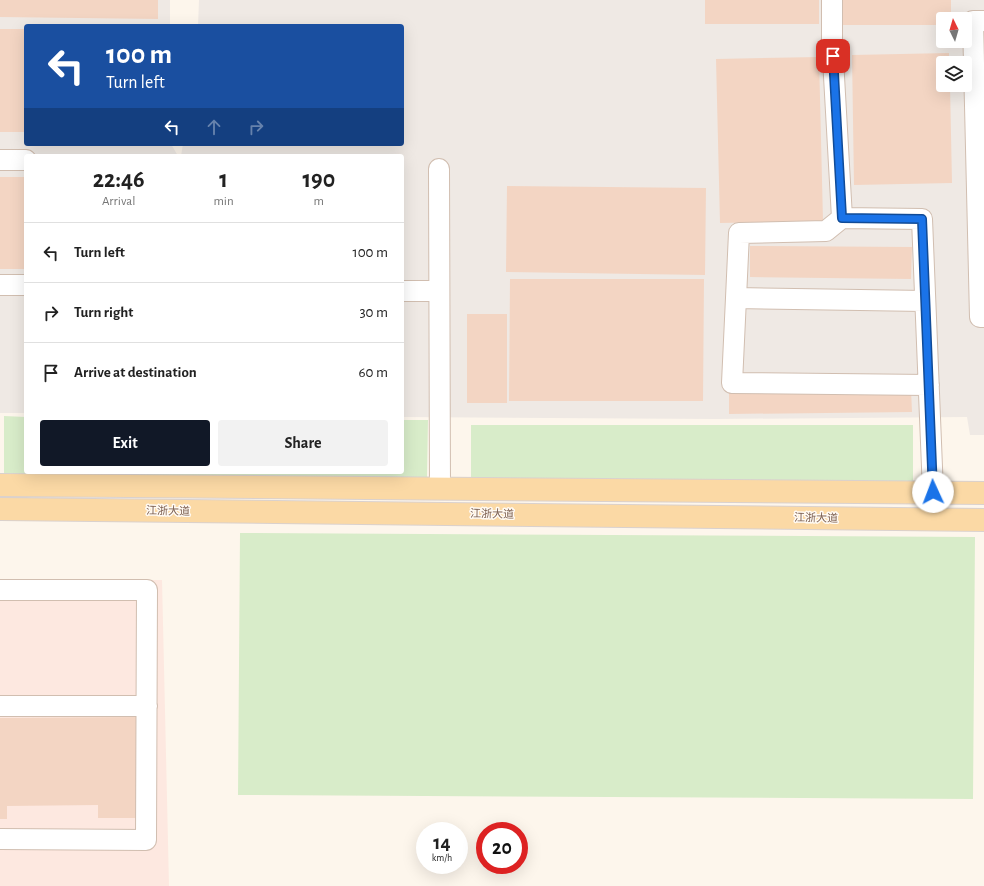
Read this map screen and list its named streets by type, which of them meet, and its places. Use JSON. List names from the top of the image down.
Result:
{
  "streets": {
    "main road": ["江浙大道"]
  },
  "north": "top",
  "page": {
    "turn": ["100 m", "Turn left"],
    "eta": [
      "22:46",
      "Arrival",
      "1",
      "min",
      "190",
      "m"
    ],
    "list": [
      {
        "name": "Turn left",
        "value": "100 m"
      },
      {
        "name": "Turn right",
        "value": "30 m"
      },
      {
        "name": "Arrive at destination",
        "value": "60 m"
      }
    ],
    "buttons": ["Exit", "Share"],
    "speed": "14 km/h",
    "limit": "20"
  }
}
